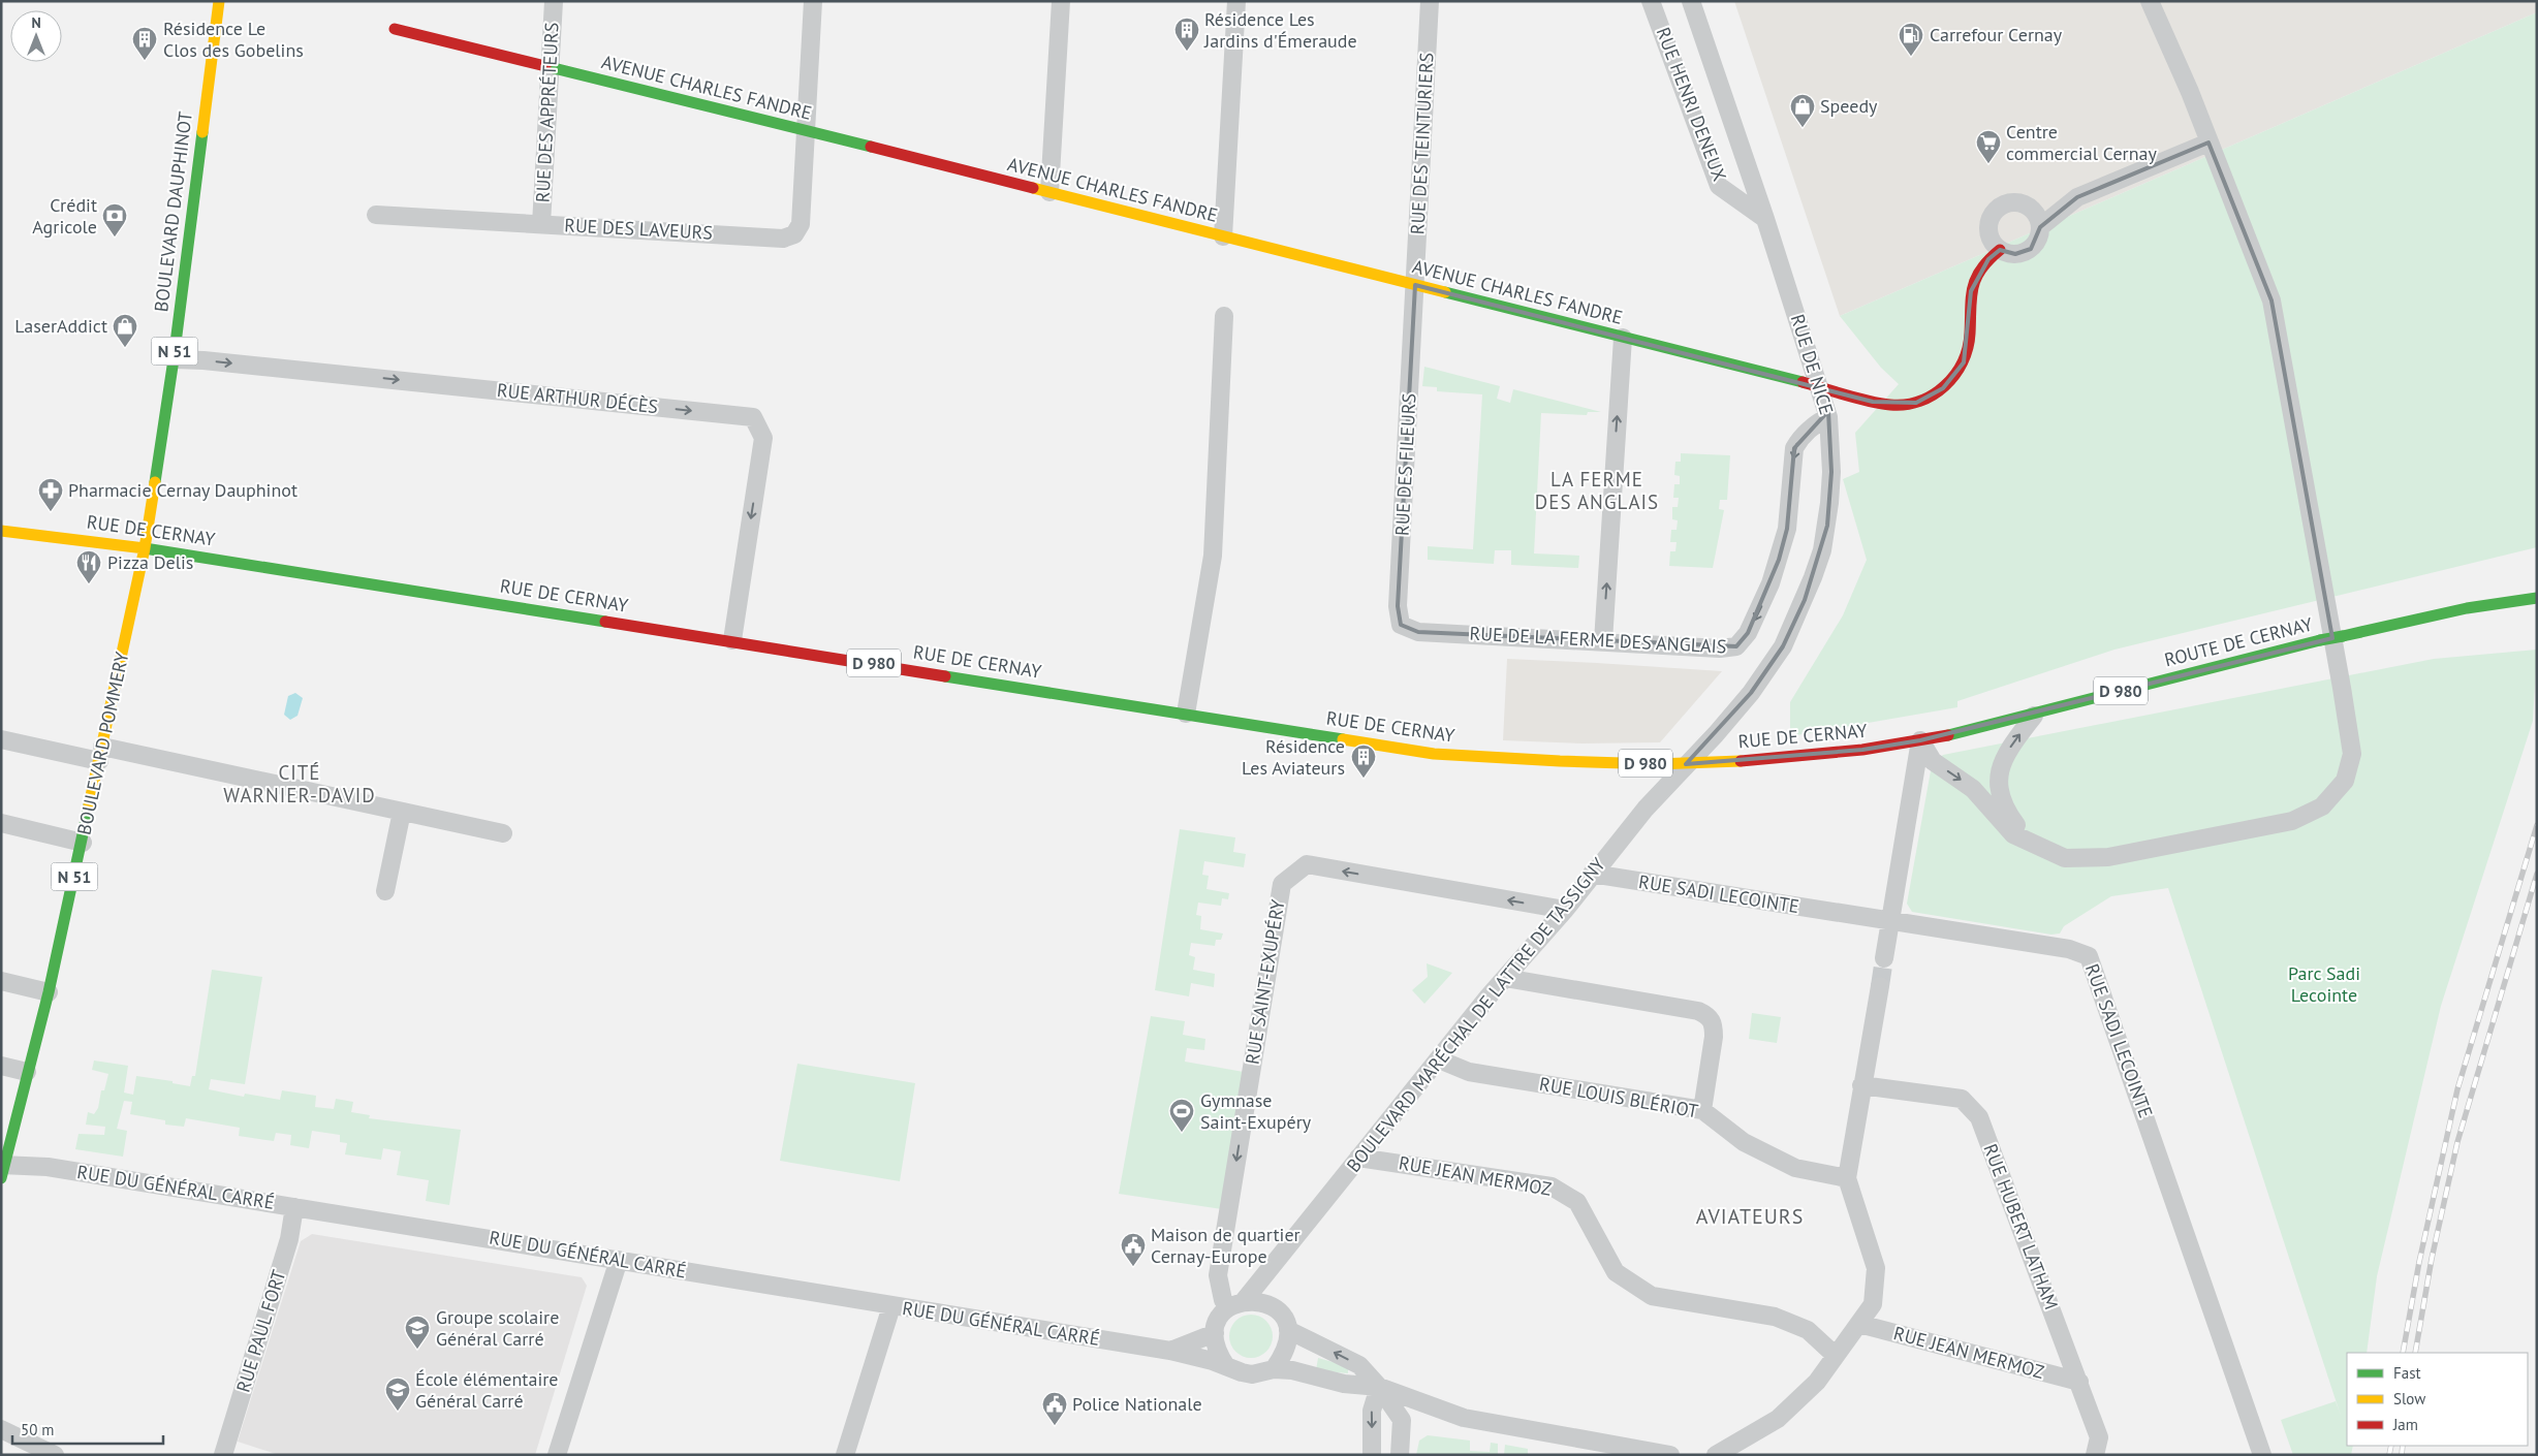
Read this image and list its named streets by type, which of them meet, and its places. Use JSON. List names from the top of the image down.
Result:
{
  "streets": {
    "main road": [
      "AVENUE CHARLES FANDRE",
      "BOULEVARD DAUPHINOT",
      "N 51",
      "RUE DE CERNAY",
      "ROUTE DE CERNAY",
      "D 980",
      "BOULEVARD POMMERY"
    ],
    "street": [
      "RUE HENRI DENEUX",
      "RUE DES APPRÉTEURS",
      "RUE DES TEINTURIERS",
      "RUE DES LAVEURS",
      "RUE DE NICE",
      "RUE ARTHUR DÉCÈS",
      "RUE DES FILEURS",
      "RUE DE LA FERME DES ANGLAIS",
      "RUE SADI LECOINTE",
      "RUE SAINT-EXUPÉRY",
      "BOULEVARD MARÉCHAL DE LATTRE DE TASSIGNY",
      "RUE LOUIS BLÉRIOT",
      "RUE JEAN MERMOZ",
      "RUE DU GÉNÉRAL CARRÉ",
      "RUE HUBERT LATHAM",
      "RUE PAUL FORT"
    ]
  },
  "crossings": [
    ["AVENUE CHARLES FANDRE", "RUE DES APPRÉTEURS"],
    ["AVENUE CHARLES FANDRE", "RUE DES TEINTURIERS"],
    ["AVENUE CHARLES FANDRE", "RUE DES LAVEURS"],
    ["AVENUE CHARLES FANDRE", "RUE DE NICE"],
    ["AVENUE CHARLES FANDRE", "RUE DES FILEURS"],
    ["RUE HENRI DENEUX", "RUE DE NICE"],
    ["RUE DES APPRÉTEURS", "RUE DES LAVEURS"],
    ["RUE DES TEINTURIERS", "RUE DES FILEURS"],
    ["BOULEVARD DAUPHINOT", "RUE ARTHUR DÉCÈS"],
    ["BOULEVARD DAUPHINOT", "RUE DE CERNAY"],
    ["BOULEVARD DAUPHINOT", "BOULEVARD POMMERY"],
    ["RUE DE NICE", "RUE DE CERNAY"],
    ["RUE DE NICE", "RUE DE LA FERME DES ANGLAIS"],
    ["RUE DE NICE", "BOULEVARD MARÉCHAL DE LATTRE DE TASSIGNY"],
    ["RUE ARTHUR DÉCÈS", "RUE DE CERNAY"],
    ["RUE DES FILEURS", "RUE DE LA FERME DES ANGLAIS"],
    ["RUE DE CERNAY", "ROUTE DE CERNAY"],
    ["RUE DE CERNAY", "BOULEVARD POMMERY"],
    ["RUE DE CERNAY", "BOULEVARD MARÉCHAL DE LATTRE DE TASSIGNY"],
    ["BOULEVARD POMMERY", "RUE DU GÉNÉRAL CARRÉ"],
    ["RUE SADI LECOINTE", "BOULEVARD MARÉCHAL DE LATTRE DE TASSIGNY"],
    ["RUE SAINT-EXUPÉRY", "BOULEVARD MARÉCHAL DE LATTRE DE TASSIGNY"],
    ["RUE SAINT-EXUPÉRY", "RUE DU GÉNÉRAL CARRÉ"],
    ["BOULEVARD MARÉCHAL DE LATTRE DE TASSIGNY", "RUE LOUIS BLÉRIOT"],
    ["BOULEVARD MARÉCHAL DE LATTRE DE TASSIGNY", "RUE JEAN MERMOZ"],
    ["BOULEVARD MARÉCHAL DE LATTRE DE TASSIGNY", "RUE DU GÉNÉRAL CARRÉ"],
    ["RUE JEAN MERMOZ", "RUE HUBERT LATHAM"],
    ["RUE DU GÉNÉRAL CARRÉ", "RUE PAUL FORT"]
  ],
  "one_way": ["RUE DE LA FERME DES ANGLAIS"],
  "districts": ["LA FERME DES ANGLAIS", "CITÉ WARNIER-DAVID", "AVIATEURS"],
  "parks": ["Parc Sadi Lecointe"],
  "places": {
    "building": ["Résidence Les Jardins d'Émeraude", "Résidence Le Clos des Gobelins", "Résidence Les Aviateurs"],
    "fuel station": ["Carrefour Cernay"],
    "shop": ["Speedy", "LaserAddict"],
    "supermarket": ["Centre commercial Cernay"],
    "bank": ["Crédit Agricole"],
    "pharmacy": ["Pharmacie Cernay Dauphinot"],
    "restaurant": ["Pizza Delis"],
    "sports": ["Gymnase Saint-Exupéry"],
    "public building": ["Maison de quartier Cernay-Europe", "Police Nationale"],
    "school or university": ["Groupe scolaire Général Carré", "École élémentaire Général Carré"]
  },
  "legend": ["Fast", "Slow", "Jam"],
  "scale_bar": "50 m",
  "north": "top"
}
